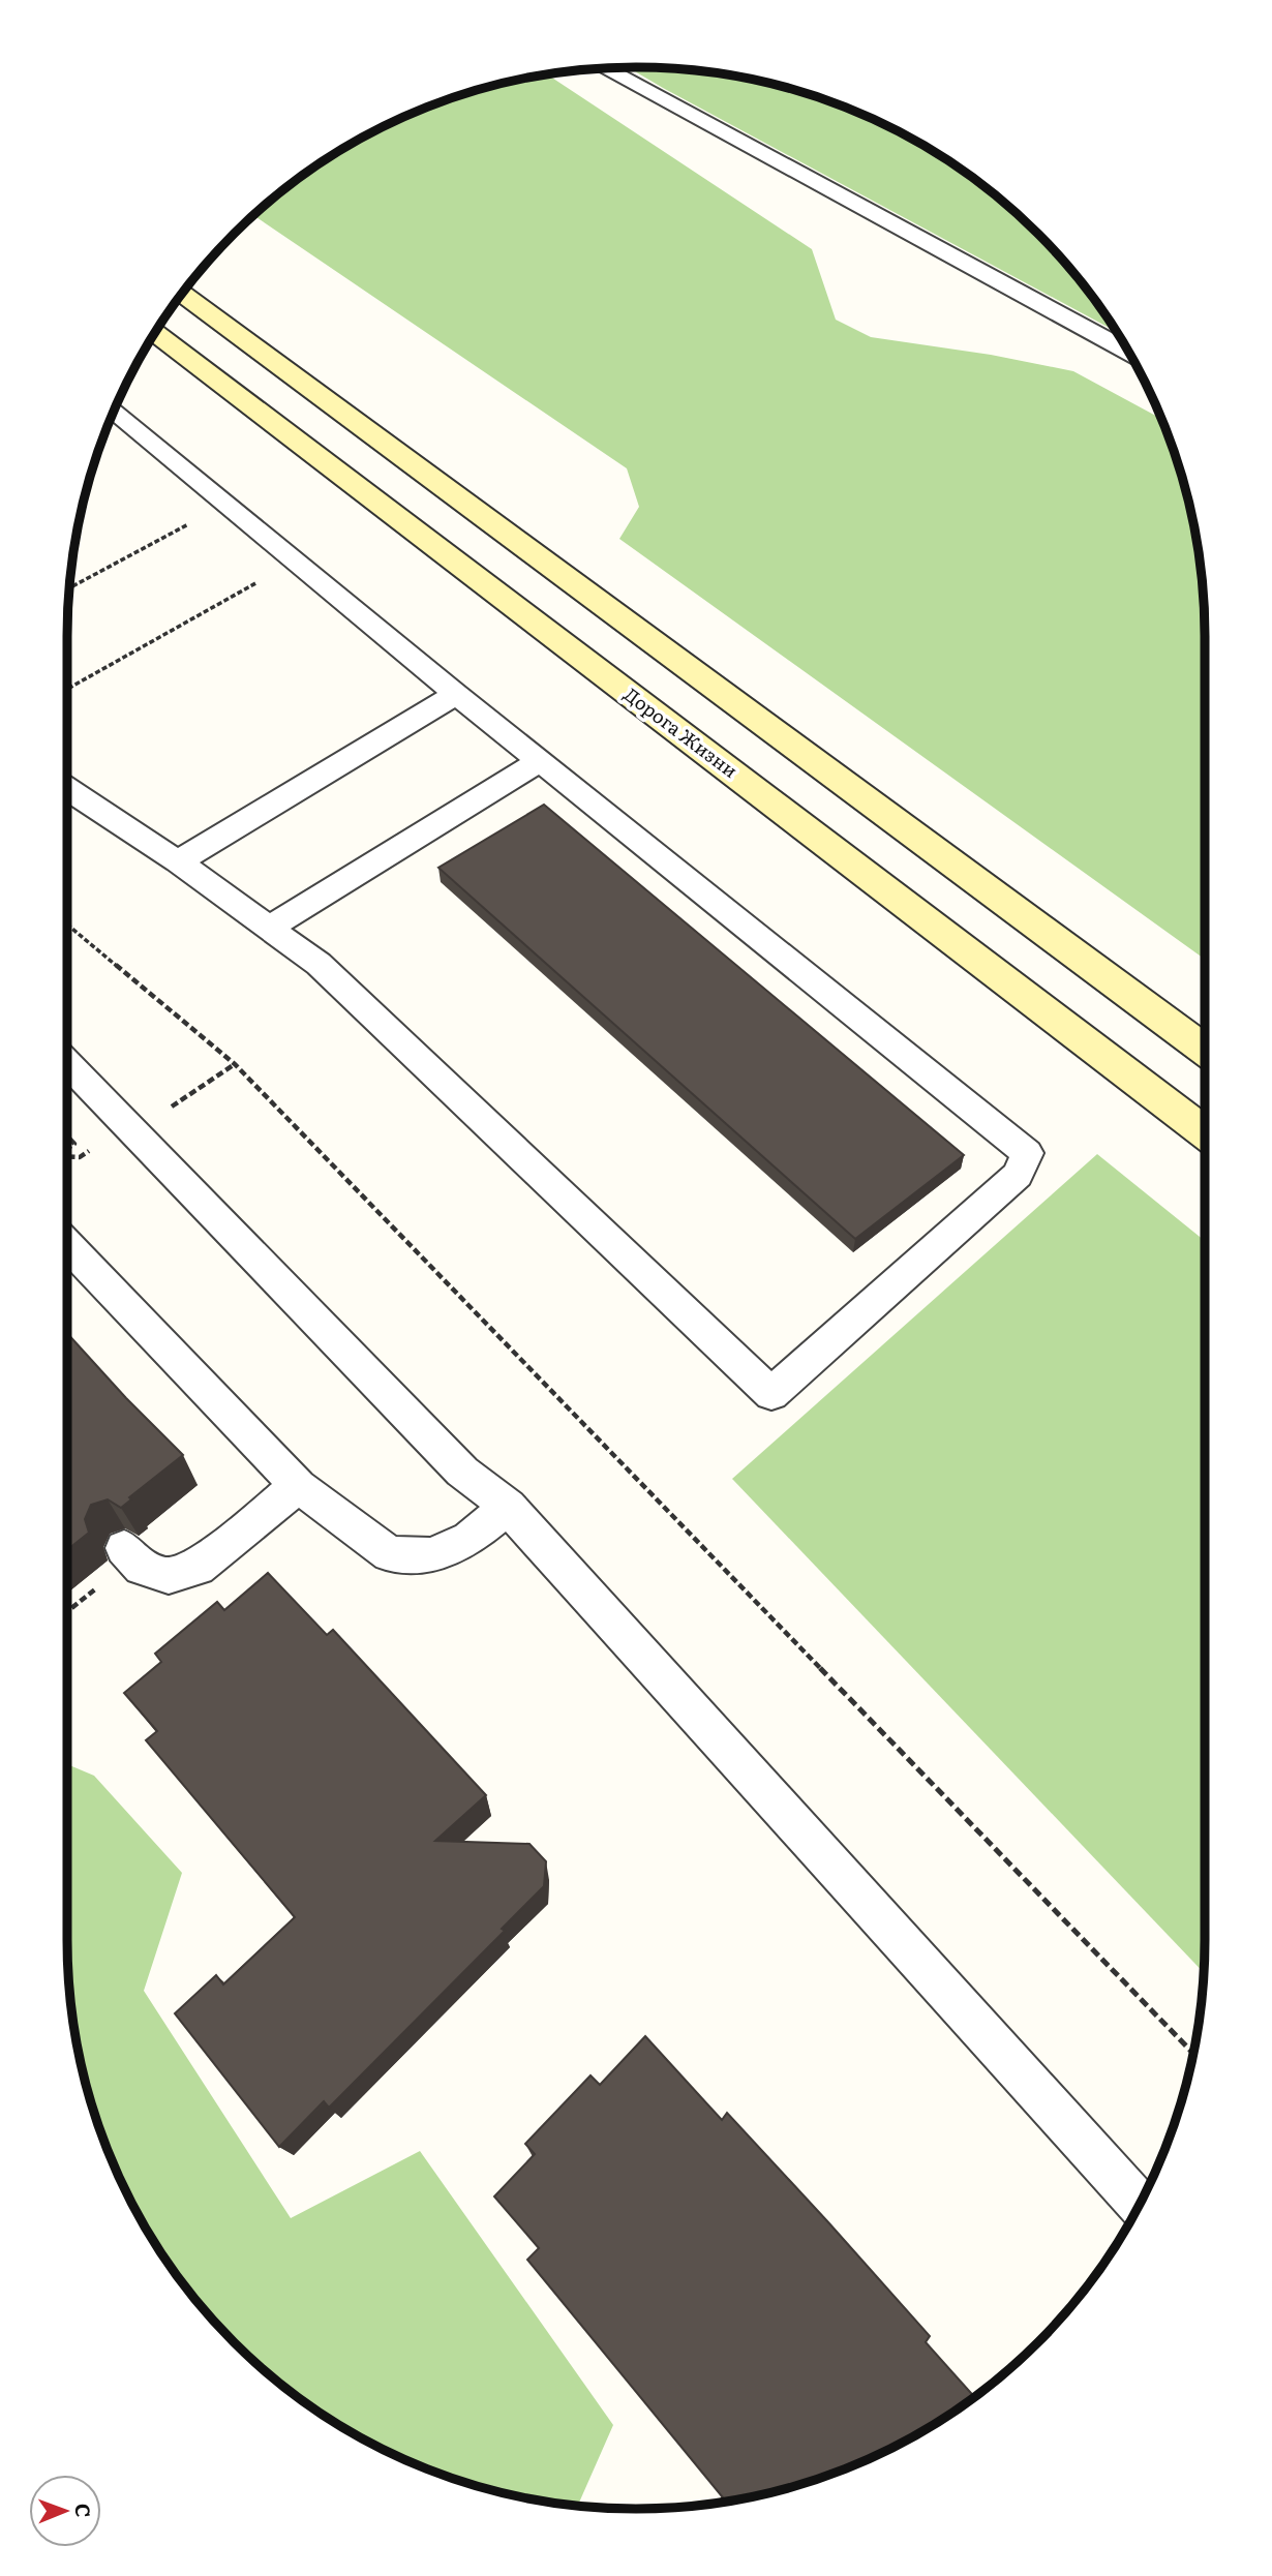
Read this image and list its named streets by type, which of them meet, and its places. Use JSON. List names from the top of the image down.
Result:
{
  "streets": {
    "main road": ["Дорога Жизни"]
  },
  "north": "right"
}
